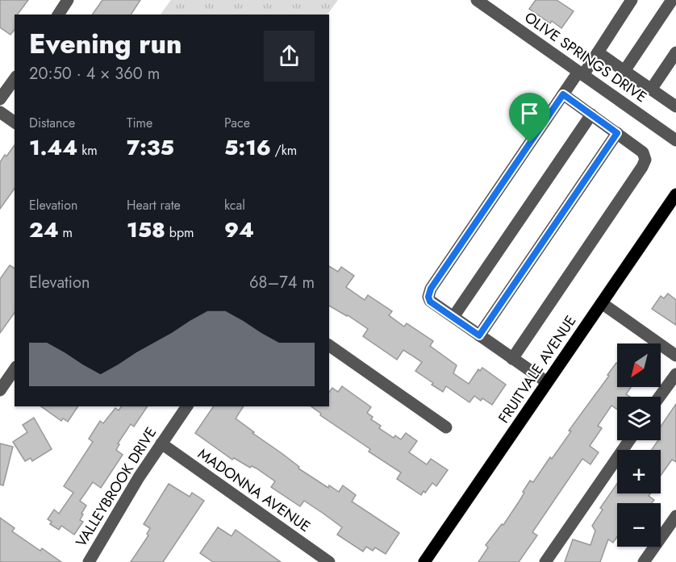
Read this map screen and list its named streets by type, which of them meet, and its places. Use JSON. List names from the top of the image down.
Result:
{
  "streets": {
    "main road": ["FRUITVALE AVENUE"],
    "street": ["OLIVE SPRINGS DRIVE", "VALLEYBROOK DRIVE", "MADONNA AVENUE"]
  },
  "crossings": [
    ["VALLEYBROOK DRIVE", "MADONNA AVENUE"]
  ],
  "north": "bottom left",
  "page": {
    "heading": ["Evening run", "20:50 · 4 × 360 m"],
    "stats": [
      ["Distance", "1.44 km"],
      ["Time", "7:35"],
      ["Pace", "5:16 /km"],
      ["Elevation", "24 m"],
      ["Heart rate", "158 bpm"],
      ["kcal", "94"]
    ],
    "chart": ["Elevation", "68–74 m"],
    "map_buttons": ["+", "−"]
  }
}
